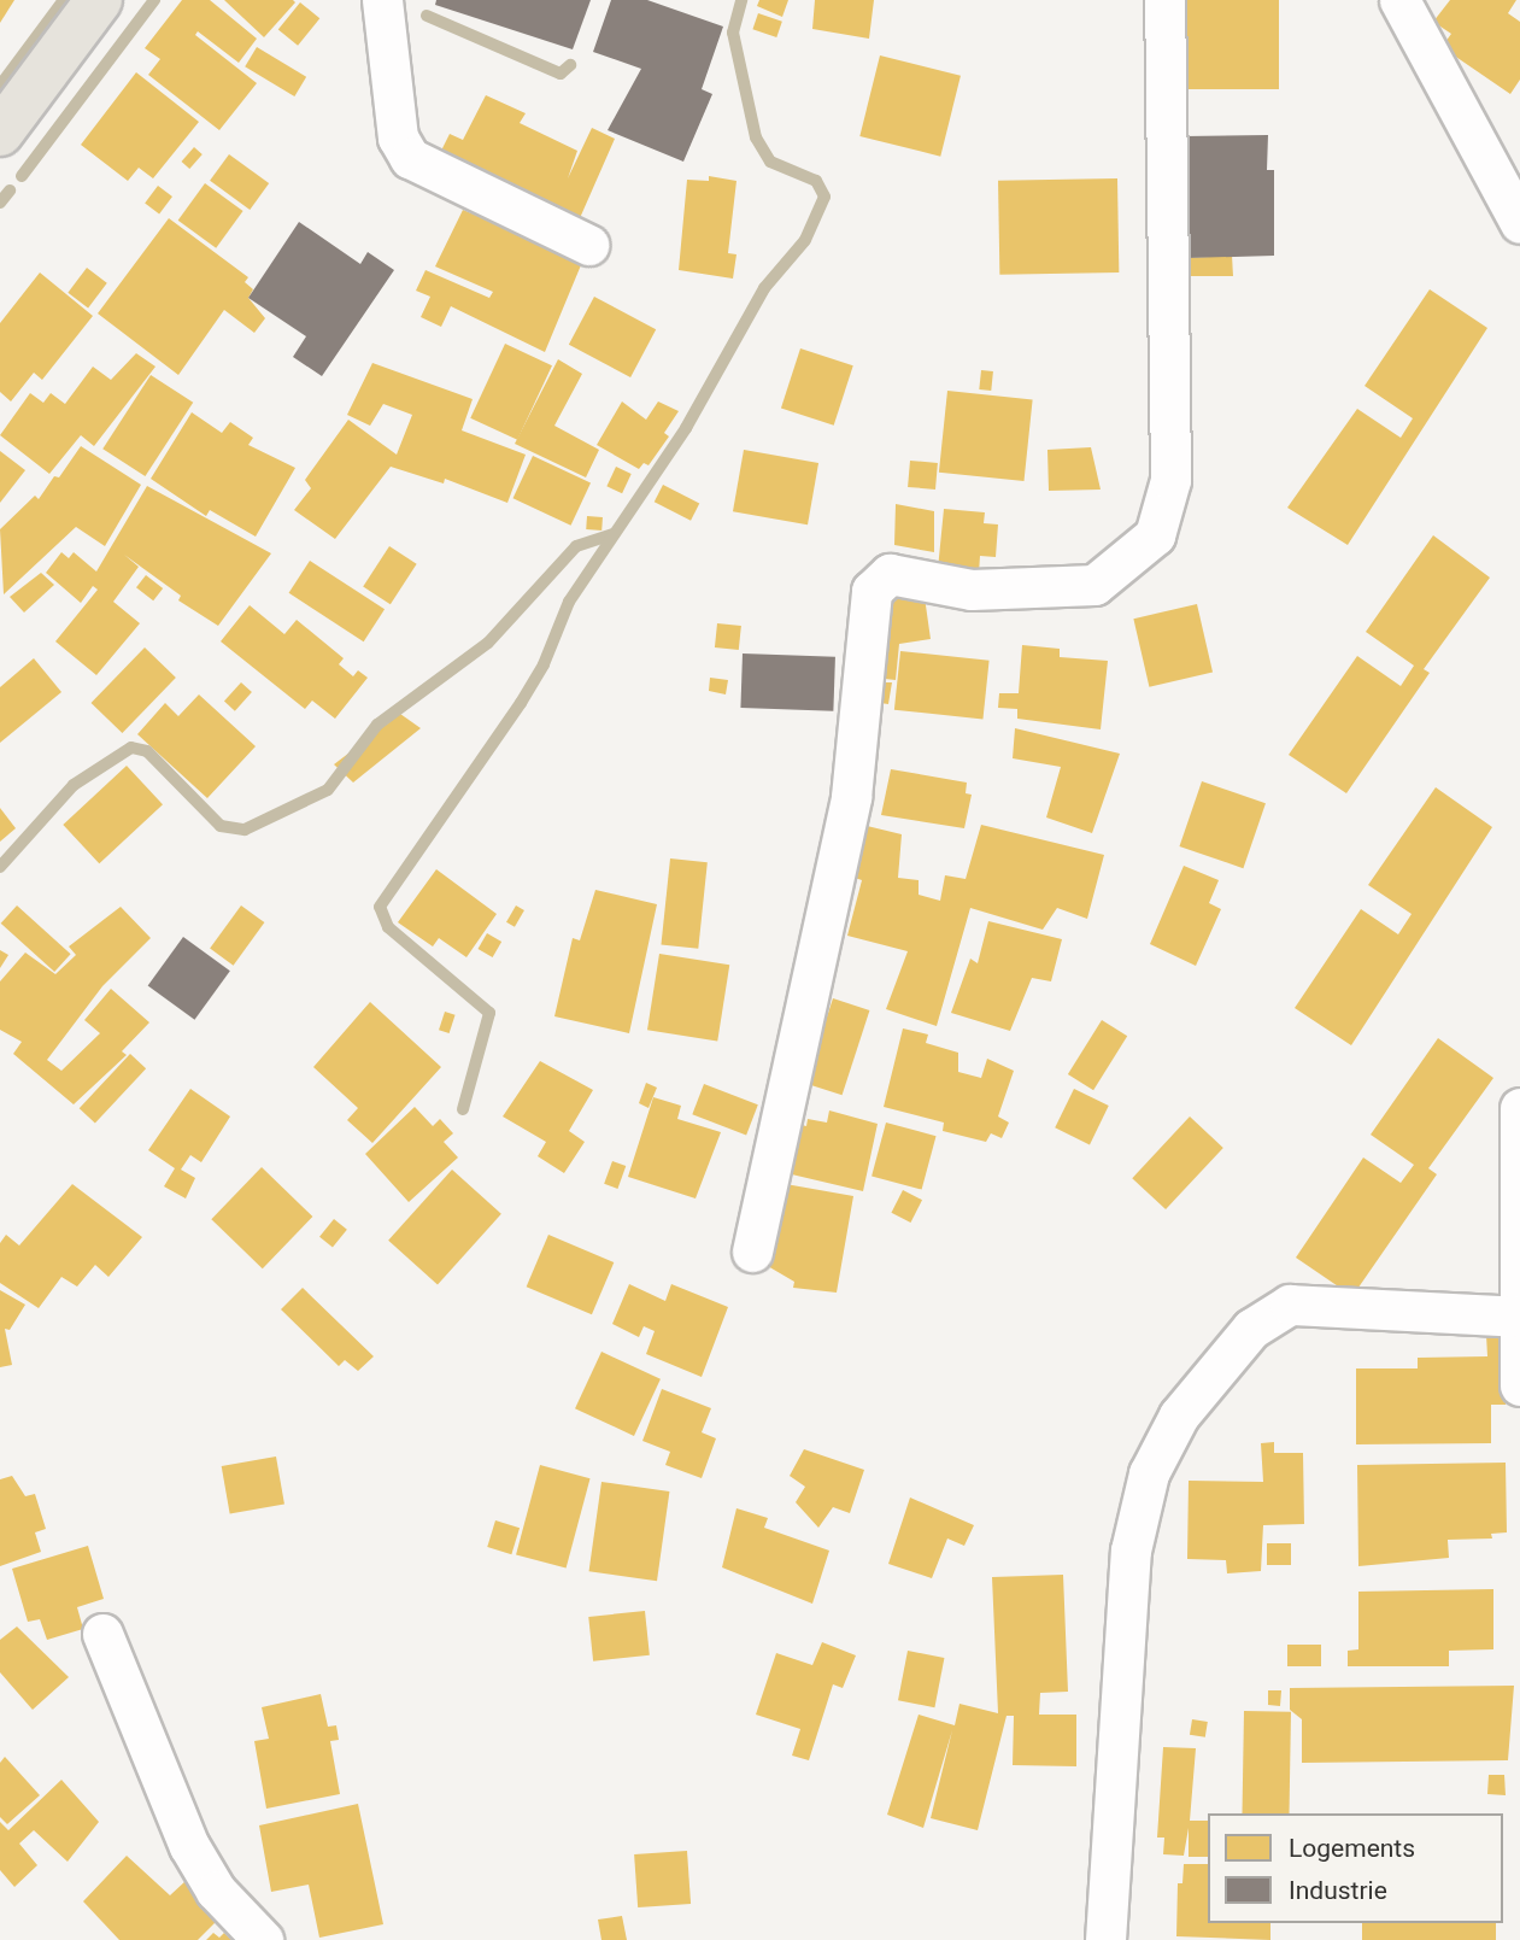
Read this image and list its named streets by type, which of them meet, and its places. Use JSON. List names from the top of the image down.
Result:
{
  "legend": ["Logements", "Industrie"]
}
